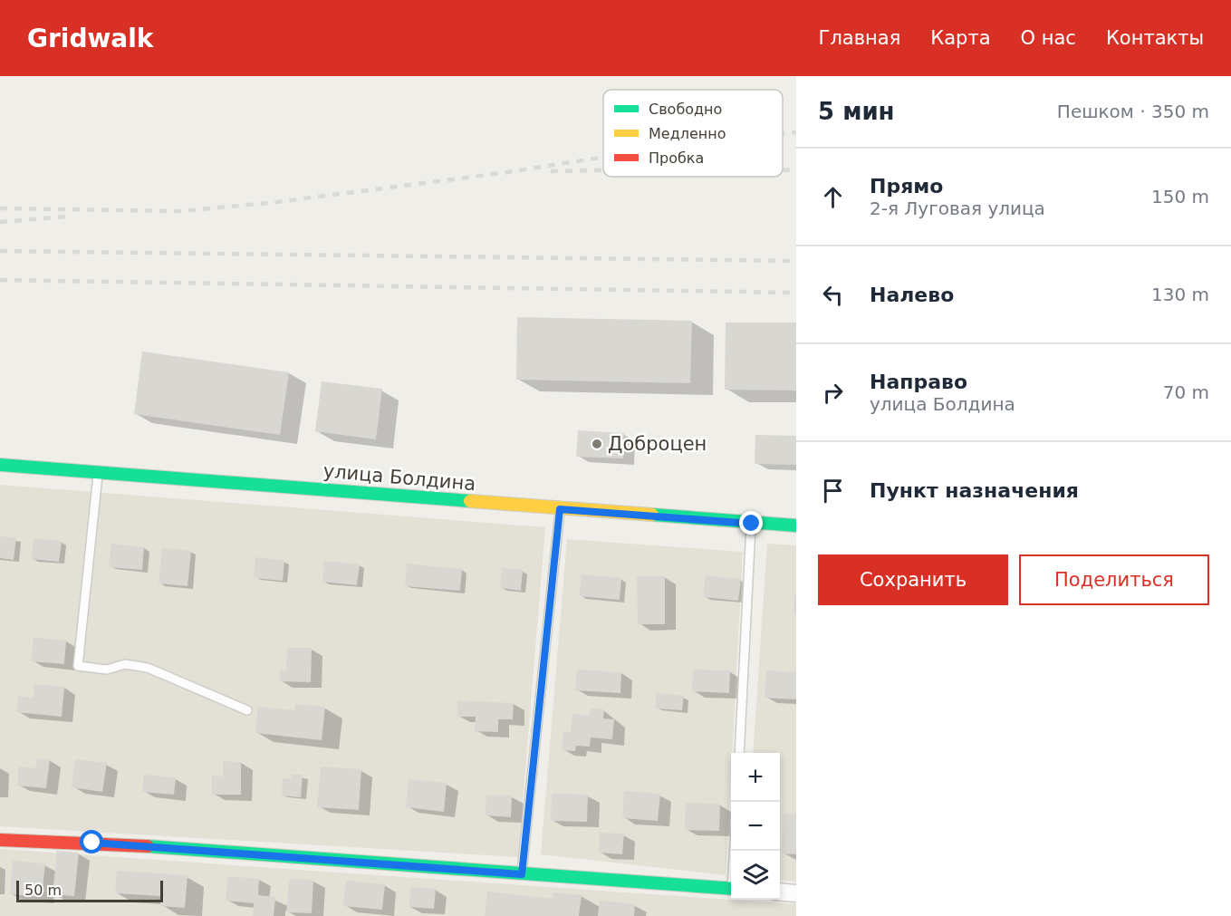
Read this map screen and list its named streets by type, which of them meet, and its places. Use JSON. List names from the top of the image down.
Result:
{
  "streets": {
    "main road": ["улица Болдина"]
  },
  "places": ["Доброцен"],
  "legend": ["Свободно", "Медленно", "Пробка"],
  "scale_bar": "50 m",
  "page": {
    "header": "Gridwalk",
    "nav": [
      "Главная",
      "Карта",
      "О нас",
      "Контакты"
    ],
    "heading": ["5 мин", "Пешком · 350 m"],
    "list": [
      ["Прямо", "2-я Луговая улица", "150 m"],
      ["Налево", "130 m"],
      ["Направо", "улица Болдина", "70 m"],
      "Пункт назначения"
    ],
    "buttons": ["Сохранить", "Поделиться"],
    "map_buttons": ["+", "−"],
    "scale": "50 m"
  }
}
